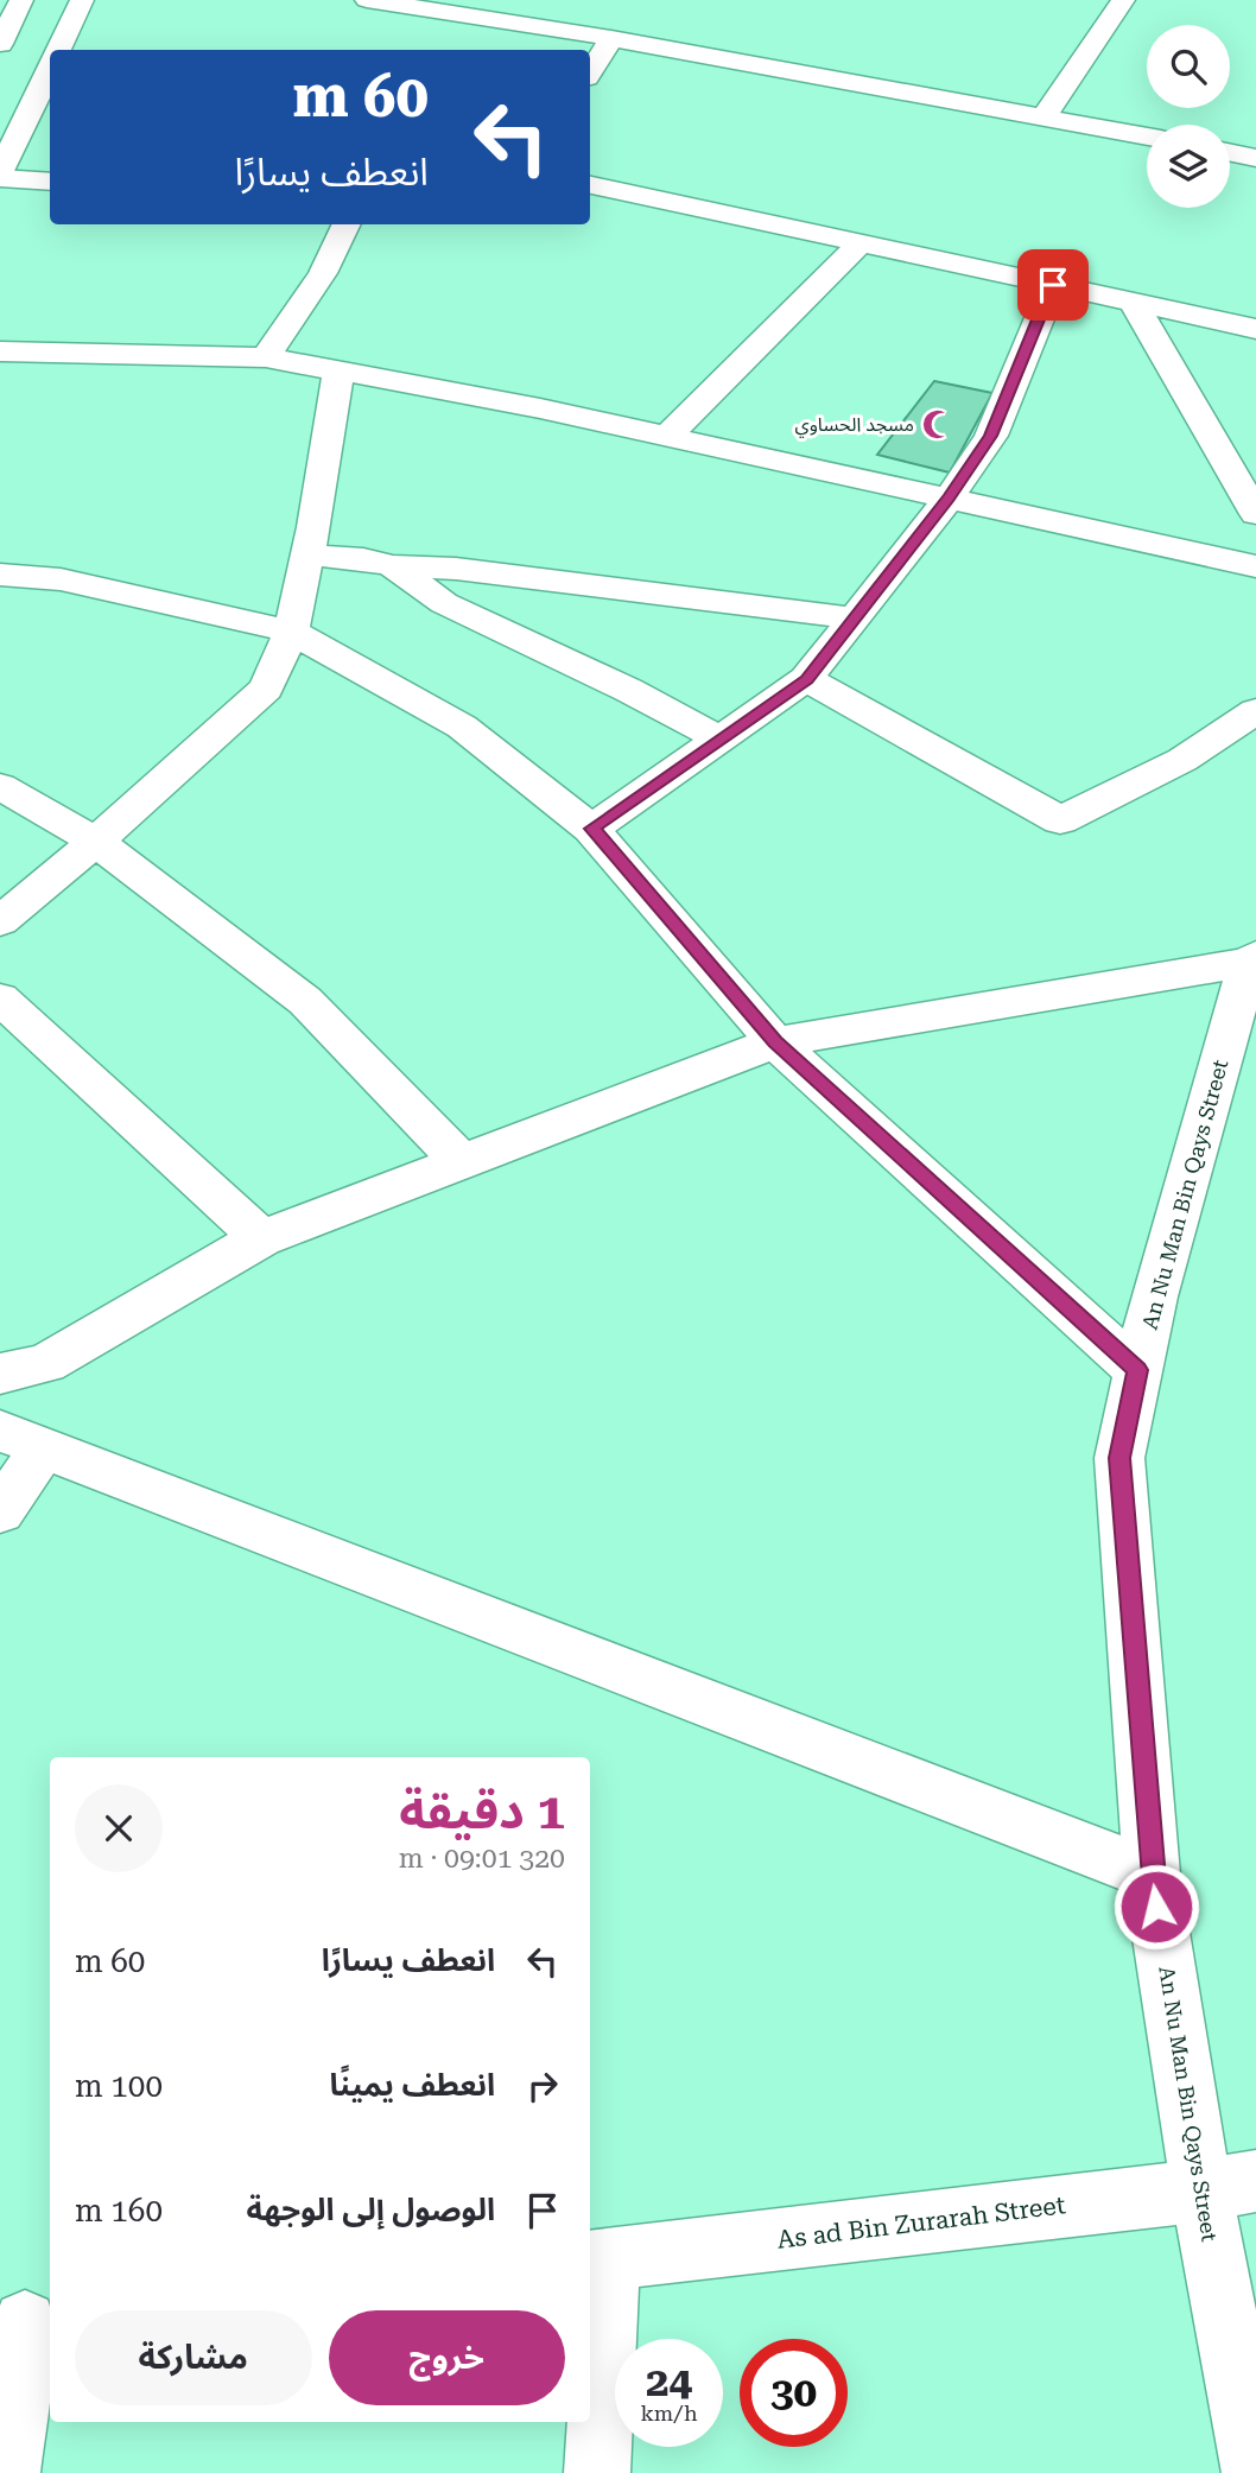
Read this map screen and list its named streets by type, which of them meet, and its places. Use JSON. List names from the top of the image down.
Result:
{
  "streets": {
    "main road": ["An Nu Man Bin Qays Street", "As ad Bin Zurarah Street"]
  },
  "crossings": [
    ["An Nu Man Bin Qays Street", "As ad Bin Zurarah Street"]
  ],
  "places": {
    "mosque": ["مسجد الحساوي"]
  },
  "page": {
    "turn": ["60 m", "انعطف يسارًا"],
    "heading": ["1 دقيقة", "320 m · 09:01"],
    "list": [
      {
        "name": "انعطف يسارًا",
        "value": "60 m"
      },
      {
        "name": "انعطف يمينًا",
        "value": "100 m"
      },
      {
        "name": "الوصول إلى الوجهة",
        "value": "160 m"
      }
    ],
    "buttons": ["خروج", "مشاركة"],
    "speed": "24 km/h",
    "limit": "30"
  }
}
